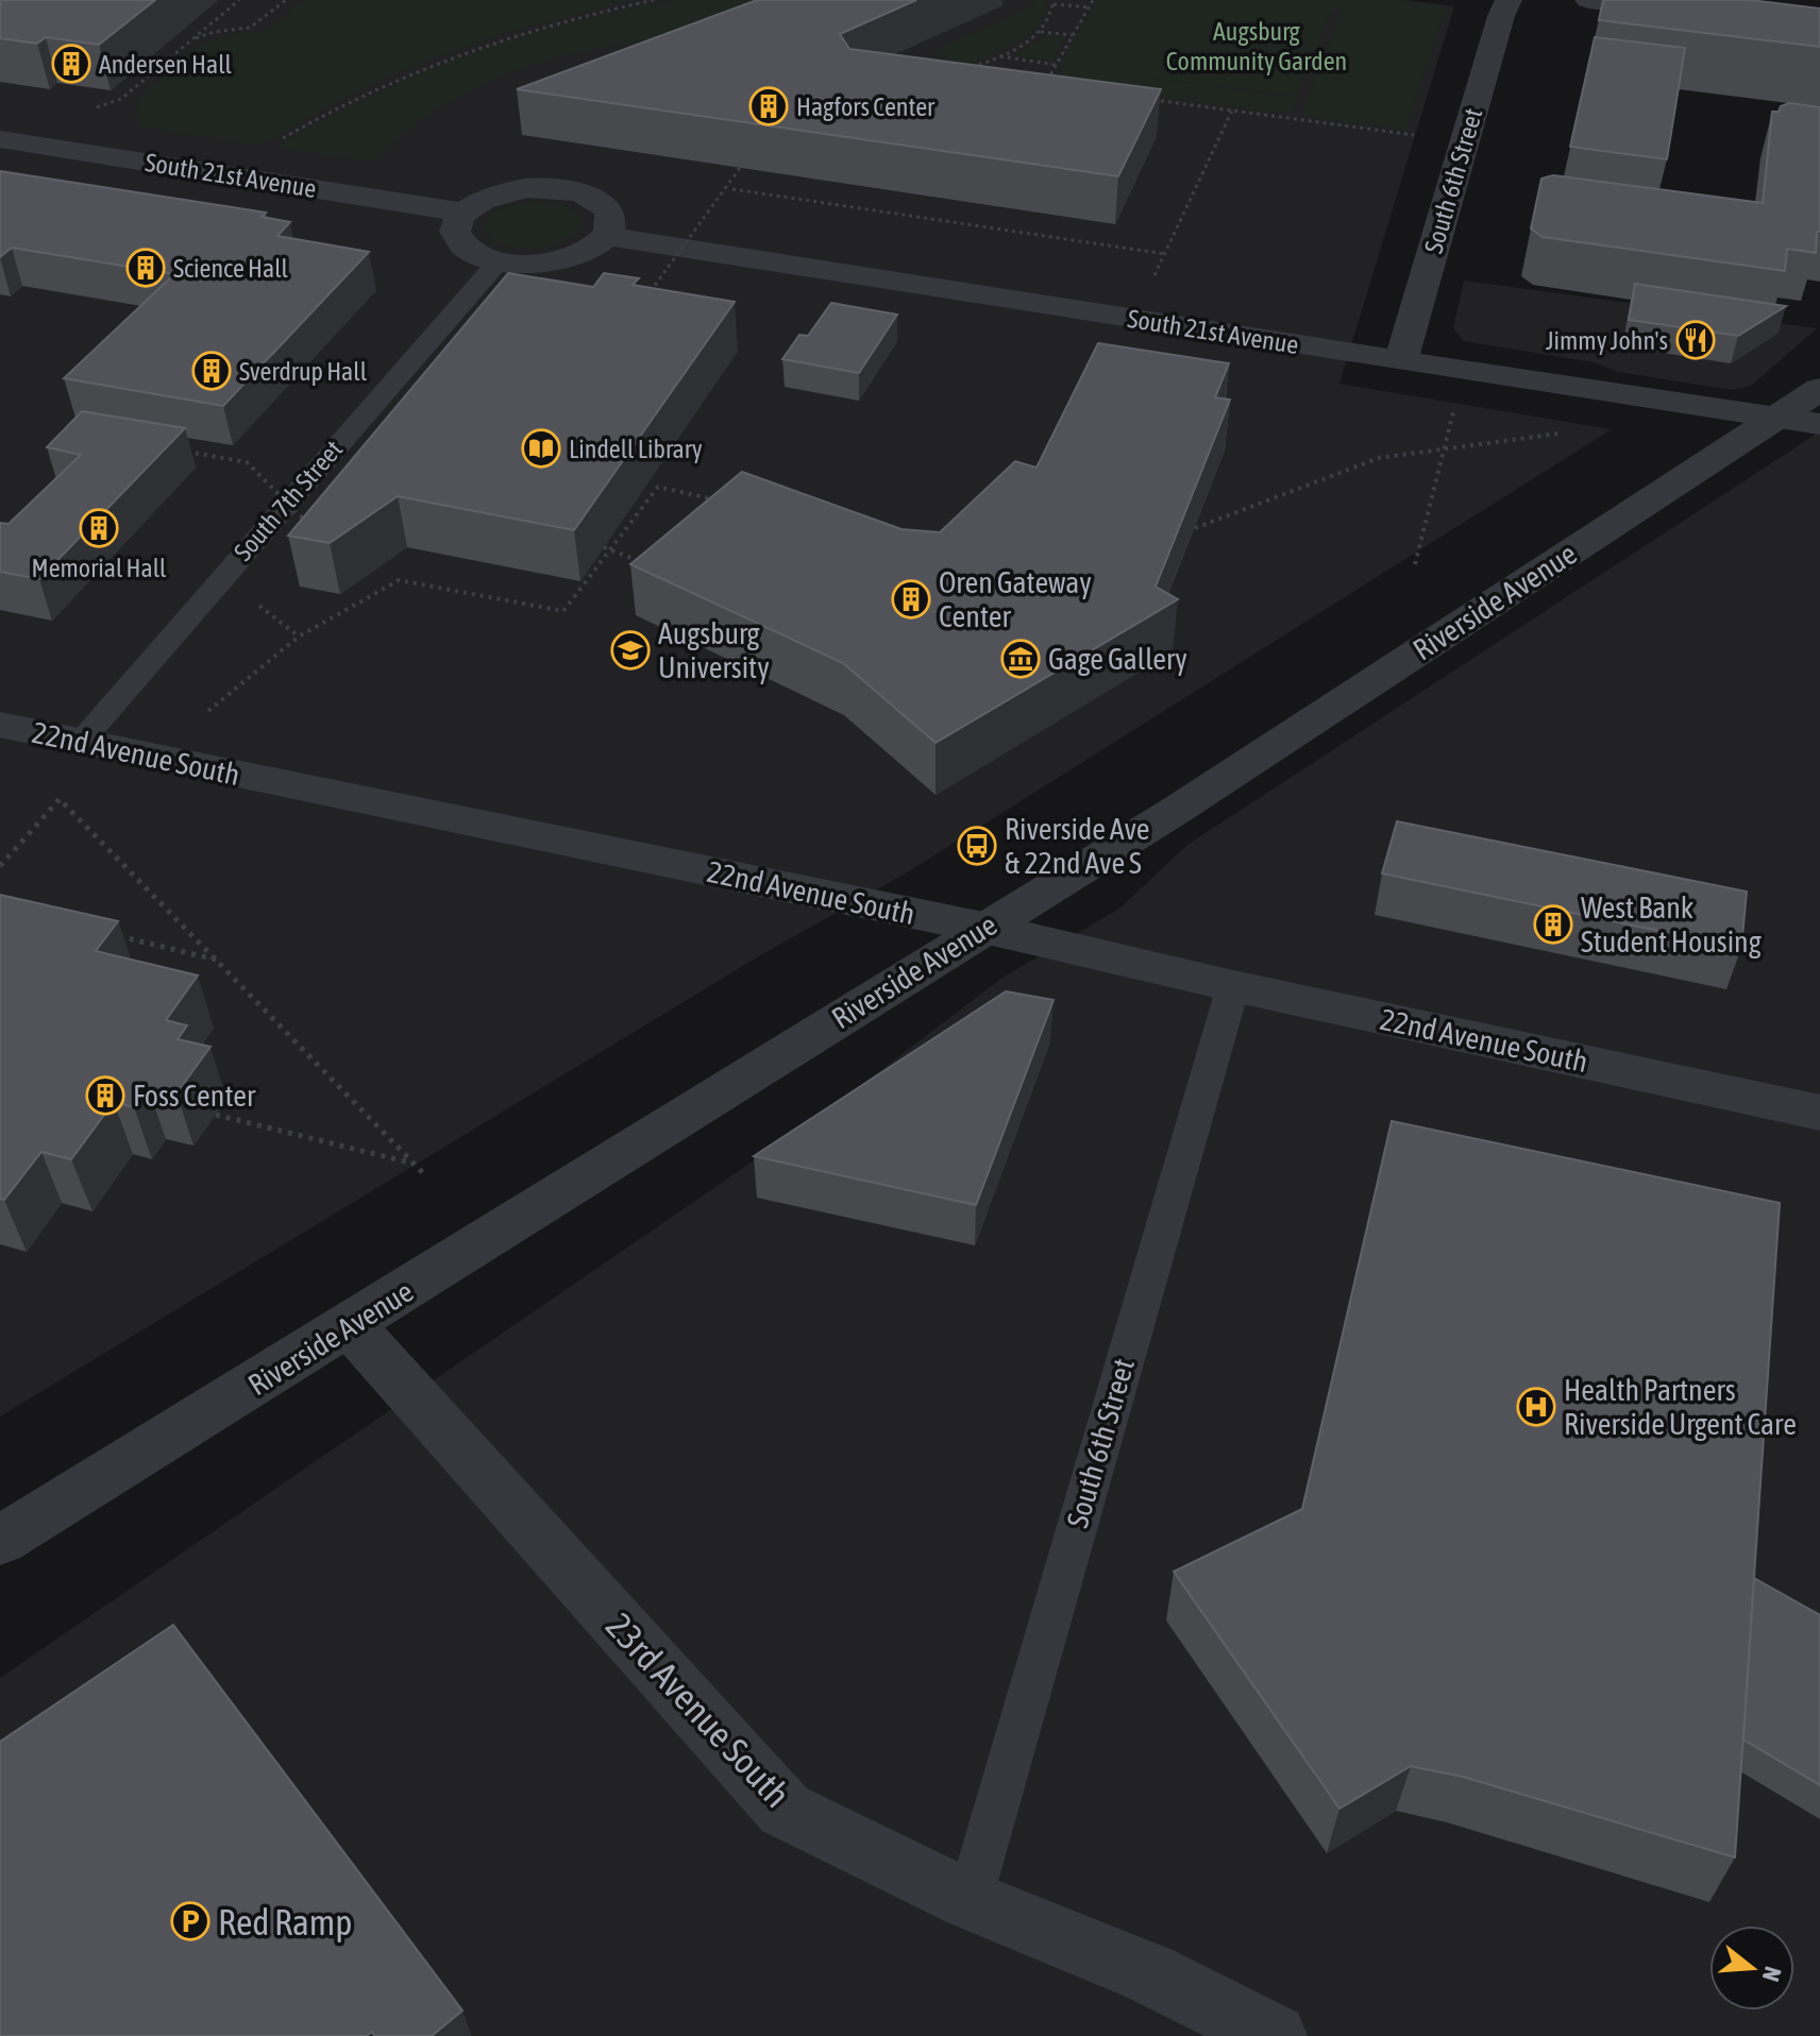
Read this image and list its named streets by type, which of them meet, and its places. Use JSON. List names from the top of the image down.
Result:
{
  "streets": {
    "street": [
      "South 21st Avenue",
      "South 6th Street",
      "Riverside Avenue",
      "22nd Avenue South",
      "23rd Avenue South"
    ],
    "lane": ["South 7th Street"]
  },
  "crossings": [
    ["South 21st Avenue", "South 6th Street"],
    ["South 21st Avenue", "Riverside Avenue"],
    ["South 6th Street", "22nd Avenue South"],
    ["South 6th Street", "23rd Avenue South"],
    ["South 7th Street", "22nd Avenue South"],
    ["Riverside Avenue", "22nd Avenue South"],
    ["Riverside Avenue", "23rd Avenue South"]
  ],
  "parks": ["Augsburg Community Garden"],
  "places": {
    "building": [
      "Andersen Hall",
      "Hagfors Center",
      "Science Hall",
      "Sverdrup Hall",
      "Memorial Hall",
      "Oren Gateway Center",
      "West Bank Student Housing",
      "Foss Center"
    ],
    "restaurant": ["Jimmy John's"],
    "library": ["Lindell Library"],
    "school or university": ["Augsburg University"],
    "museum": ["Gage Gallery"],
    "bus stop": ["Riverside Ave & 22nd Ave S"],
    "hospital": ["Health Partners Riverside Urgent Care"],
    "parking": ["Red Ramp"]
  },
  "north": "right"
}
